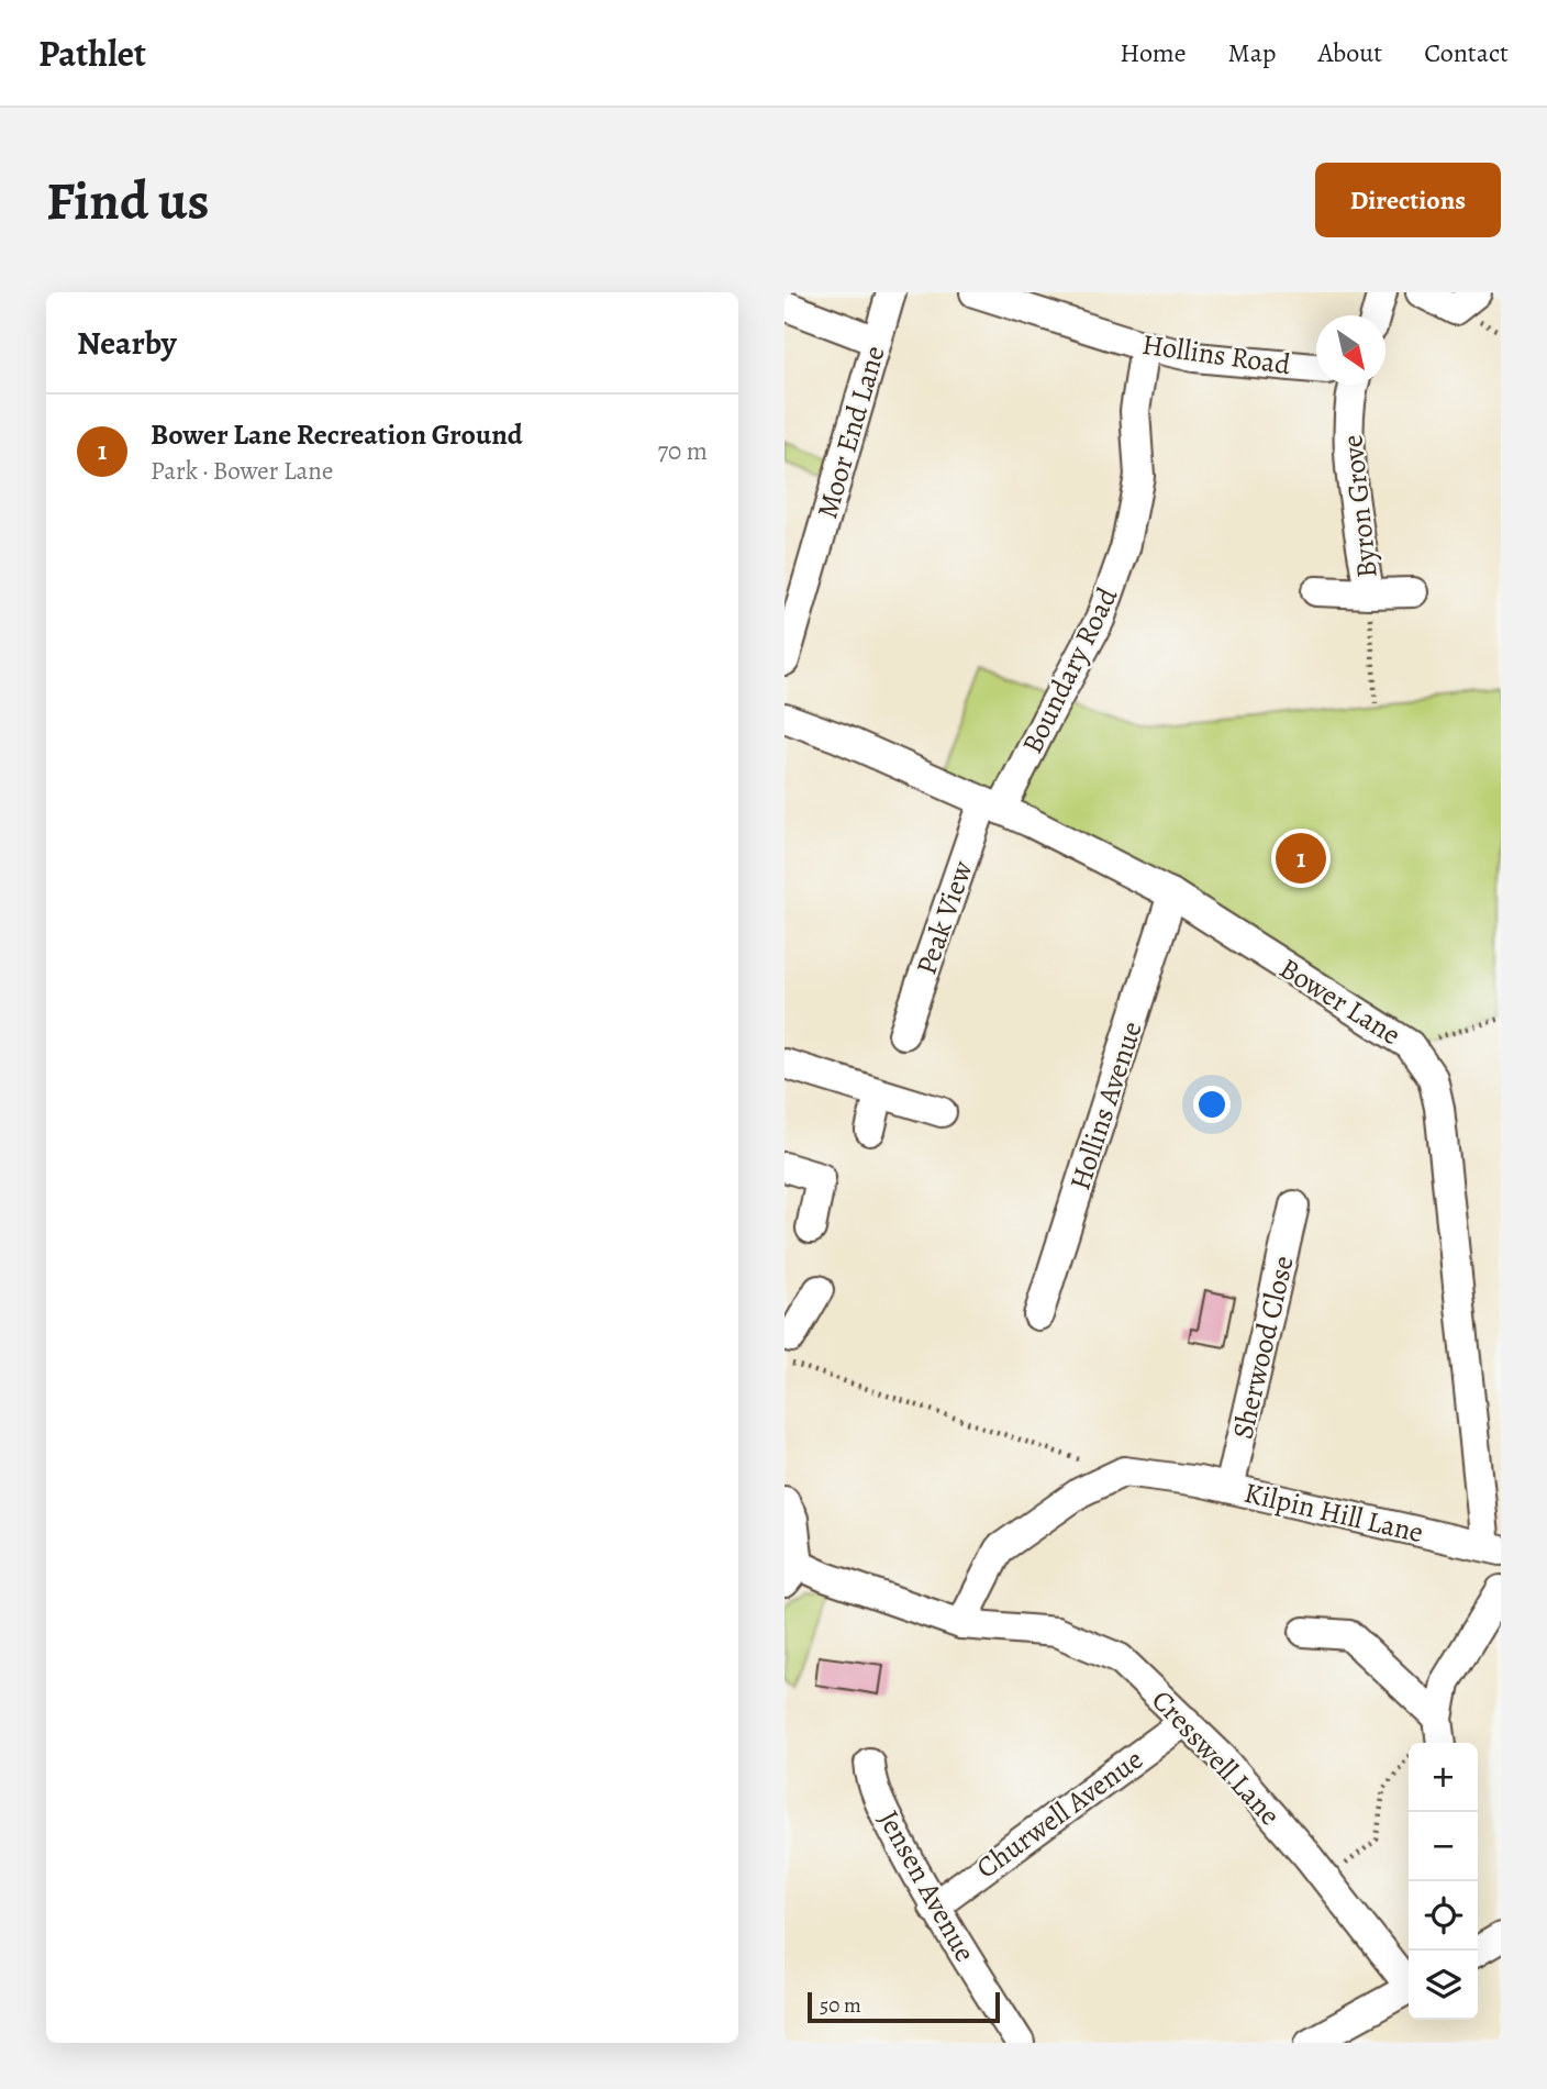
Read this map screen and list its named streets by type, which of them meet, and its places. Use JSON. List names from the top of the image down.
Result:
{
  "streets": {
    "street": [
      "Hollins Road",
      "Moor End Lane",
      "Byron Grove",
      "Boundary Road",
      "Peak View",
      "Bower Lane",
      "Hollins Avenue",
      "Sherwood Close",
      "Kilpin Hill Lane",
      "Cresswell Lane",
      "Churwell Avenue",
      "Jensen Avenue"
    ]
  },
  "crossings": [
    ["Hollins Road", "Boundary Road"],
    ["Boundary Road", "Peak View"],
    ["Boundary Road", "Bower Lane"],
    ["Peak View", "Bower Lane"],
    ["Bower Lane", "Hollins Avenue"],
    ["Bower Lane", "Kilpin Hill Lane"],
    ["Sherwood Close", "Kilpin Hill Lane"],
    ["Cresswell Lane", "Churwell Avenue"],
    ["Churwell Avenue", "Jensen Avenue"]
  ],
  "scale_bar": "50 m",
  "north": "bottom right",
  "page": {
    "header": "Pathlet",
    "nav": [
      "Home",
      "Map",
      "About",
      "Contact"
    ],
    "buttons": "Directions",
    "title": "Find us",
    "heading": "Nearby",
    "list": [
      {
        "mark": "1",
        "name": "Bower Lane Recreation Ground",
        "note": "Park · Bower Lane",
        "value": "70 m"
      }
    ],
    "pins": "1",
    "map_buttons": ["+", "−"],
    "scale": "50 m"
  }
}
